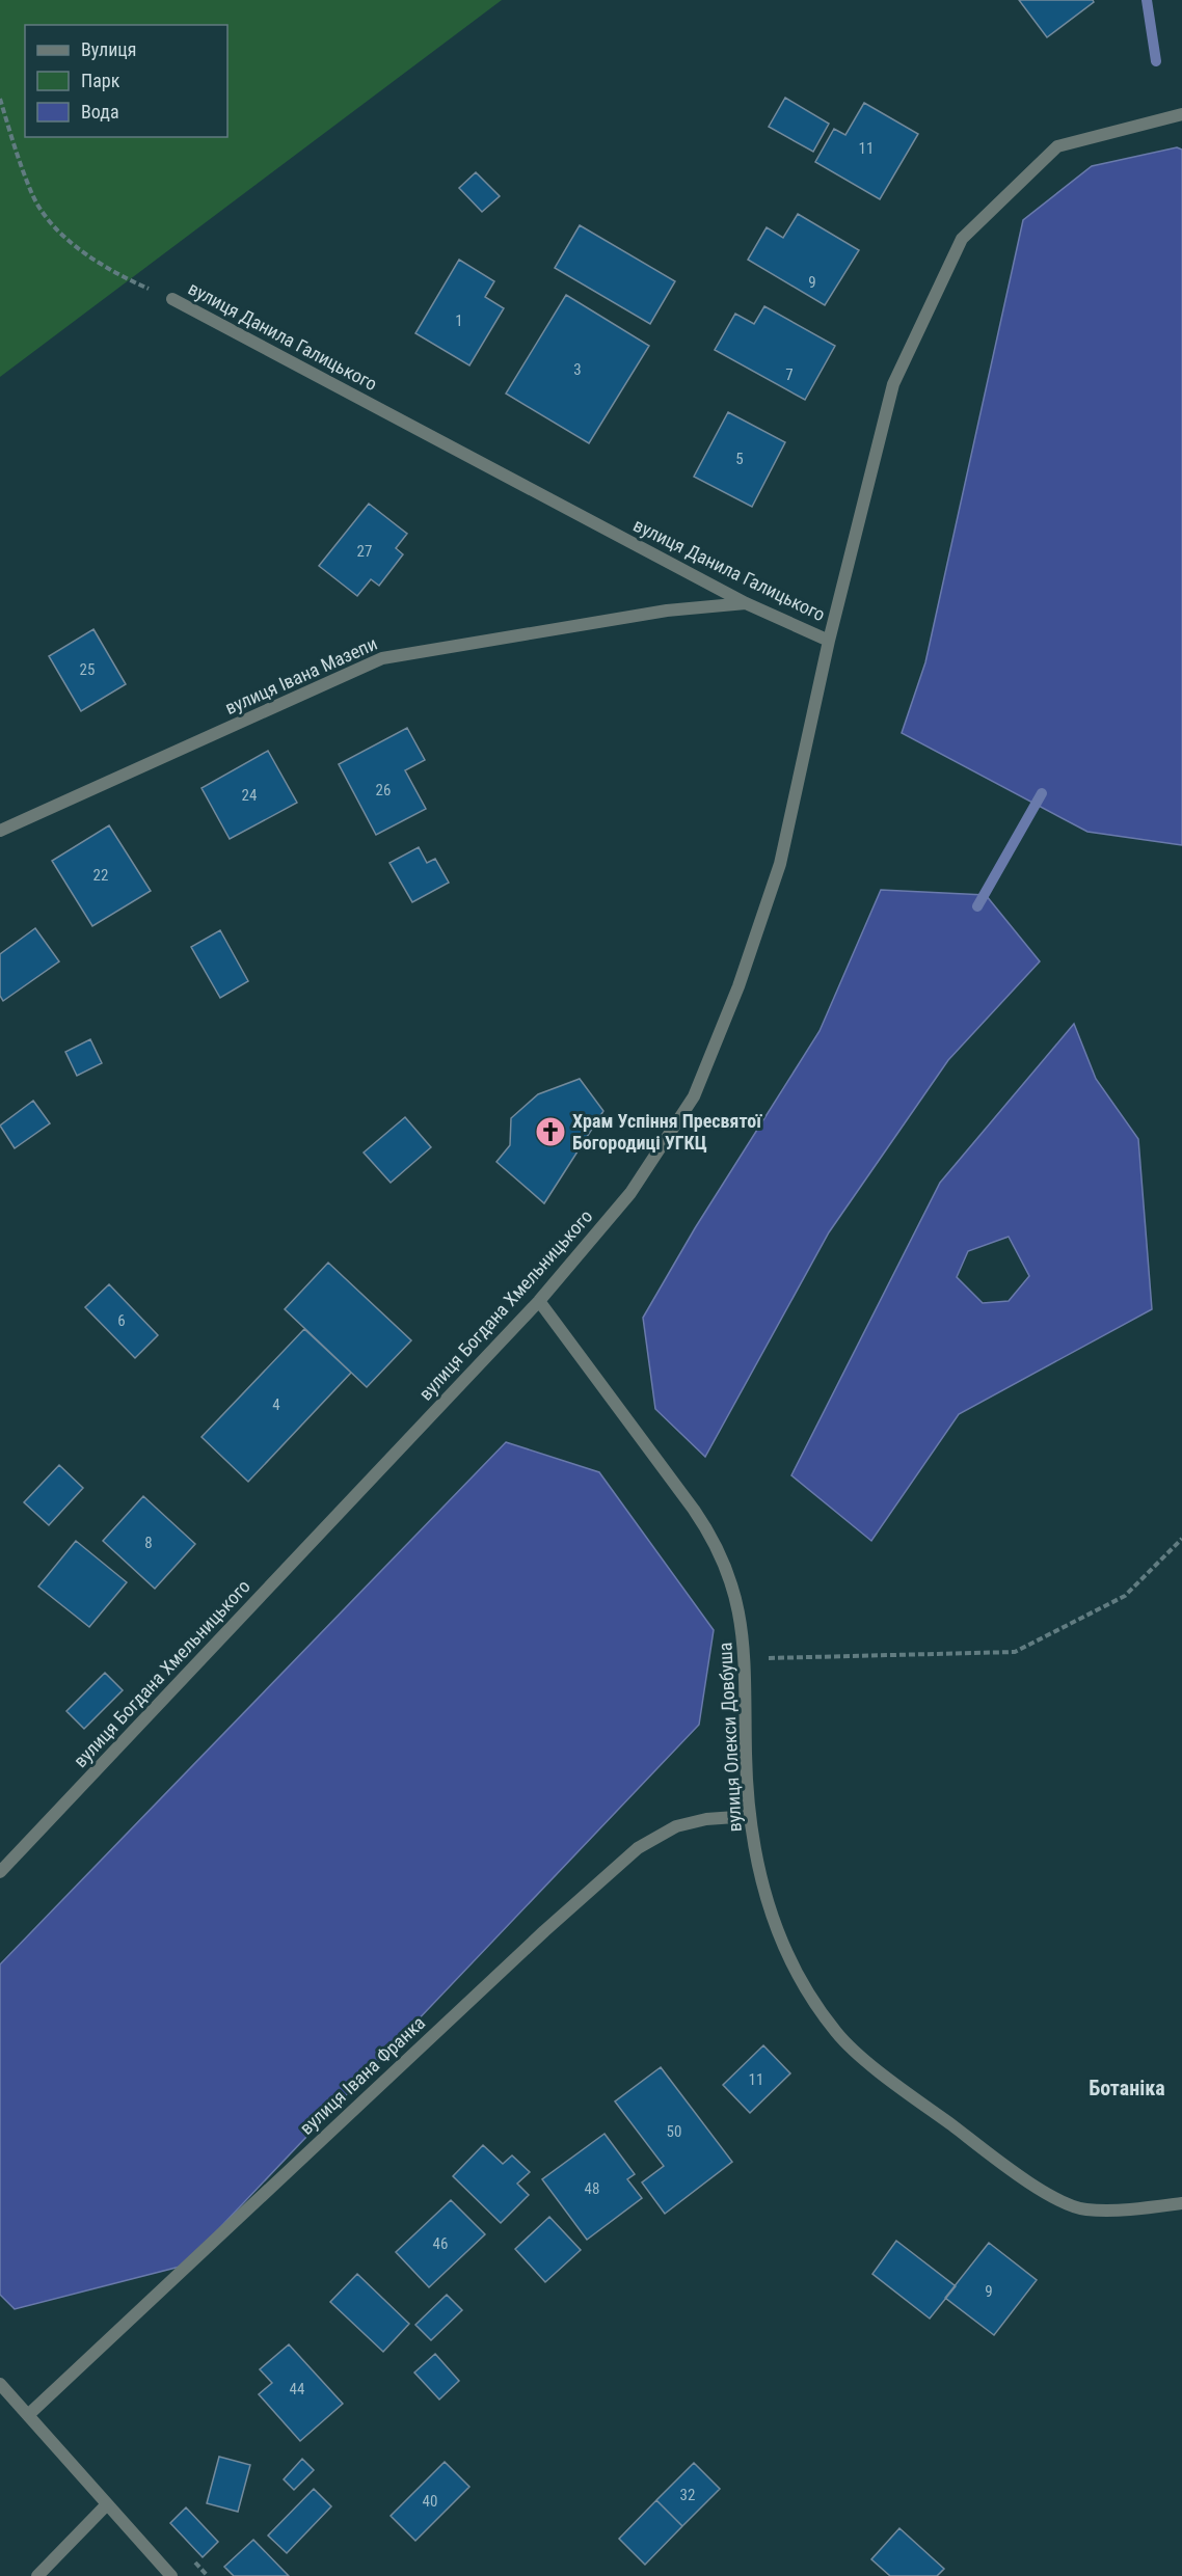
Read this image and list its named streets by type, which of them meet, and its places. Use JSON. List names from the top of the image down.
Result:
{
  "streets": {
    "street": [
      "вулиця Данила Галицького",
      "вулиця Івана Мазепи",
      "вулиця Богдана Хмельницького",
      "вулиця Олекси Довбуша",
      "вулиця Івана Франка"
    ]
  },
  "crossings": [
    ["вулиця Данила Галицького", "вулиця Івана Мазепи"],
    ["вулиця Данила Галицького", "вулиця Богдана Хмельницького"],
    ["вулиця Богдана Хмельницького", "вулиця Олекси Довбуша"],
    ["вулиця Олекси Довбуша", "вулиця Івана Франка"]
  ],
  "districts": ["Ботаніка"],
  "places": {
    "church": ["Храм Успіння Пресвятої Богородиці УГКЦ"]
  },
  "house_numbers": [
    "11",
    "9",
    "1",
    "3",
    "7",
    "5",
    "27",
    "25",
    "26",
    "24",
    "22",
    "6",
    "4",
    "8",
    "11",
    "50",
    "48",
    "46",
    "9",
    "44",
    "32",
    "40"
  ],
  "legend": ["Вулиця", "Парк", "Вода"]
}
